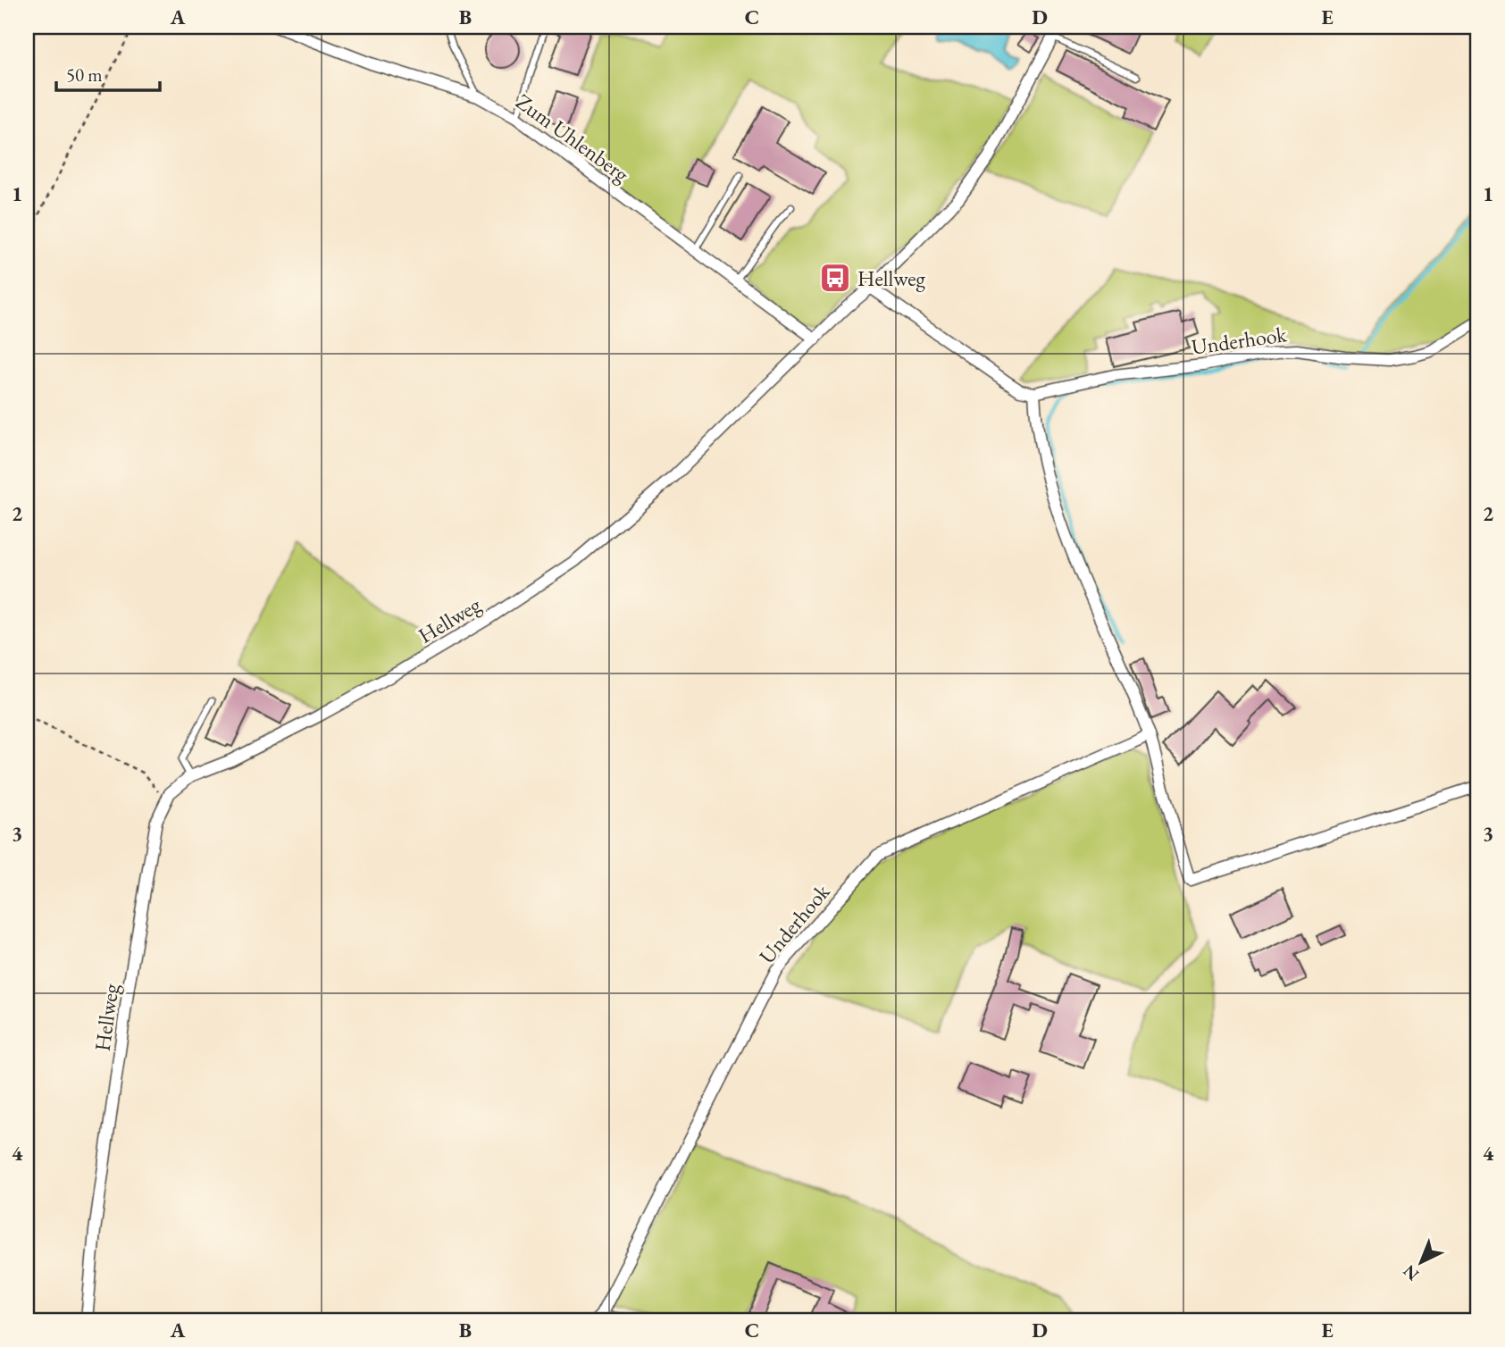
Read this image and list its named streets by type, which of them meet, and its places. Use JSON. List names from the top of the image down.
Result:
{
  "streets": {
    "street": ["Zum Uhlenberg", "Underhook", "Hellweg"]
  },
  "crossings": [
    ["Zum Uhlenberg", "Hellweg"]
  ],
  "places": {
    "bus stop": ["Hellweg"]
  },
  "scale_bar": "50 m",
  "north": "bottom left",
  "grid": {
    "columns": [
      "A",
      "B",
      "C",
      "D",
      "E"
    ],
    "rows": [
      "1",
      "2",
      "3",
      "4"
    ]
  }
}
